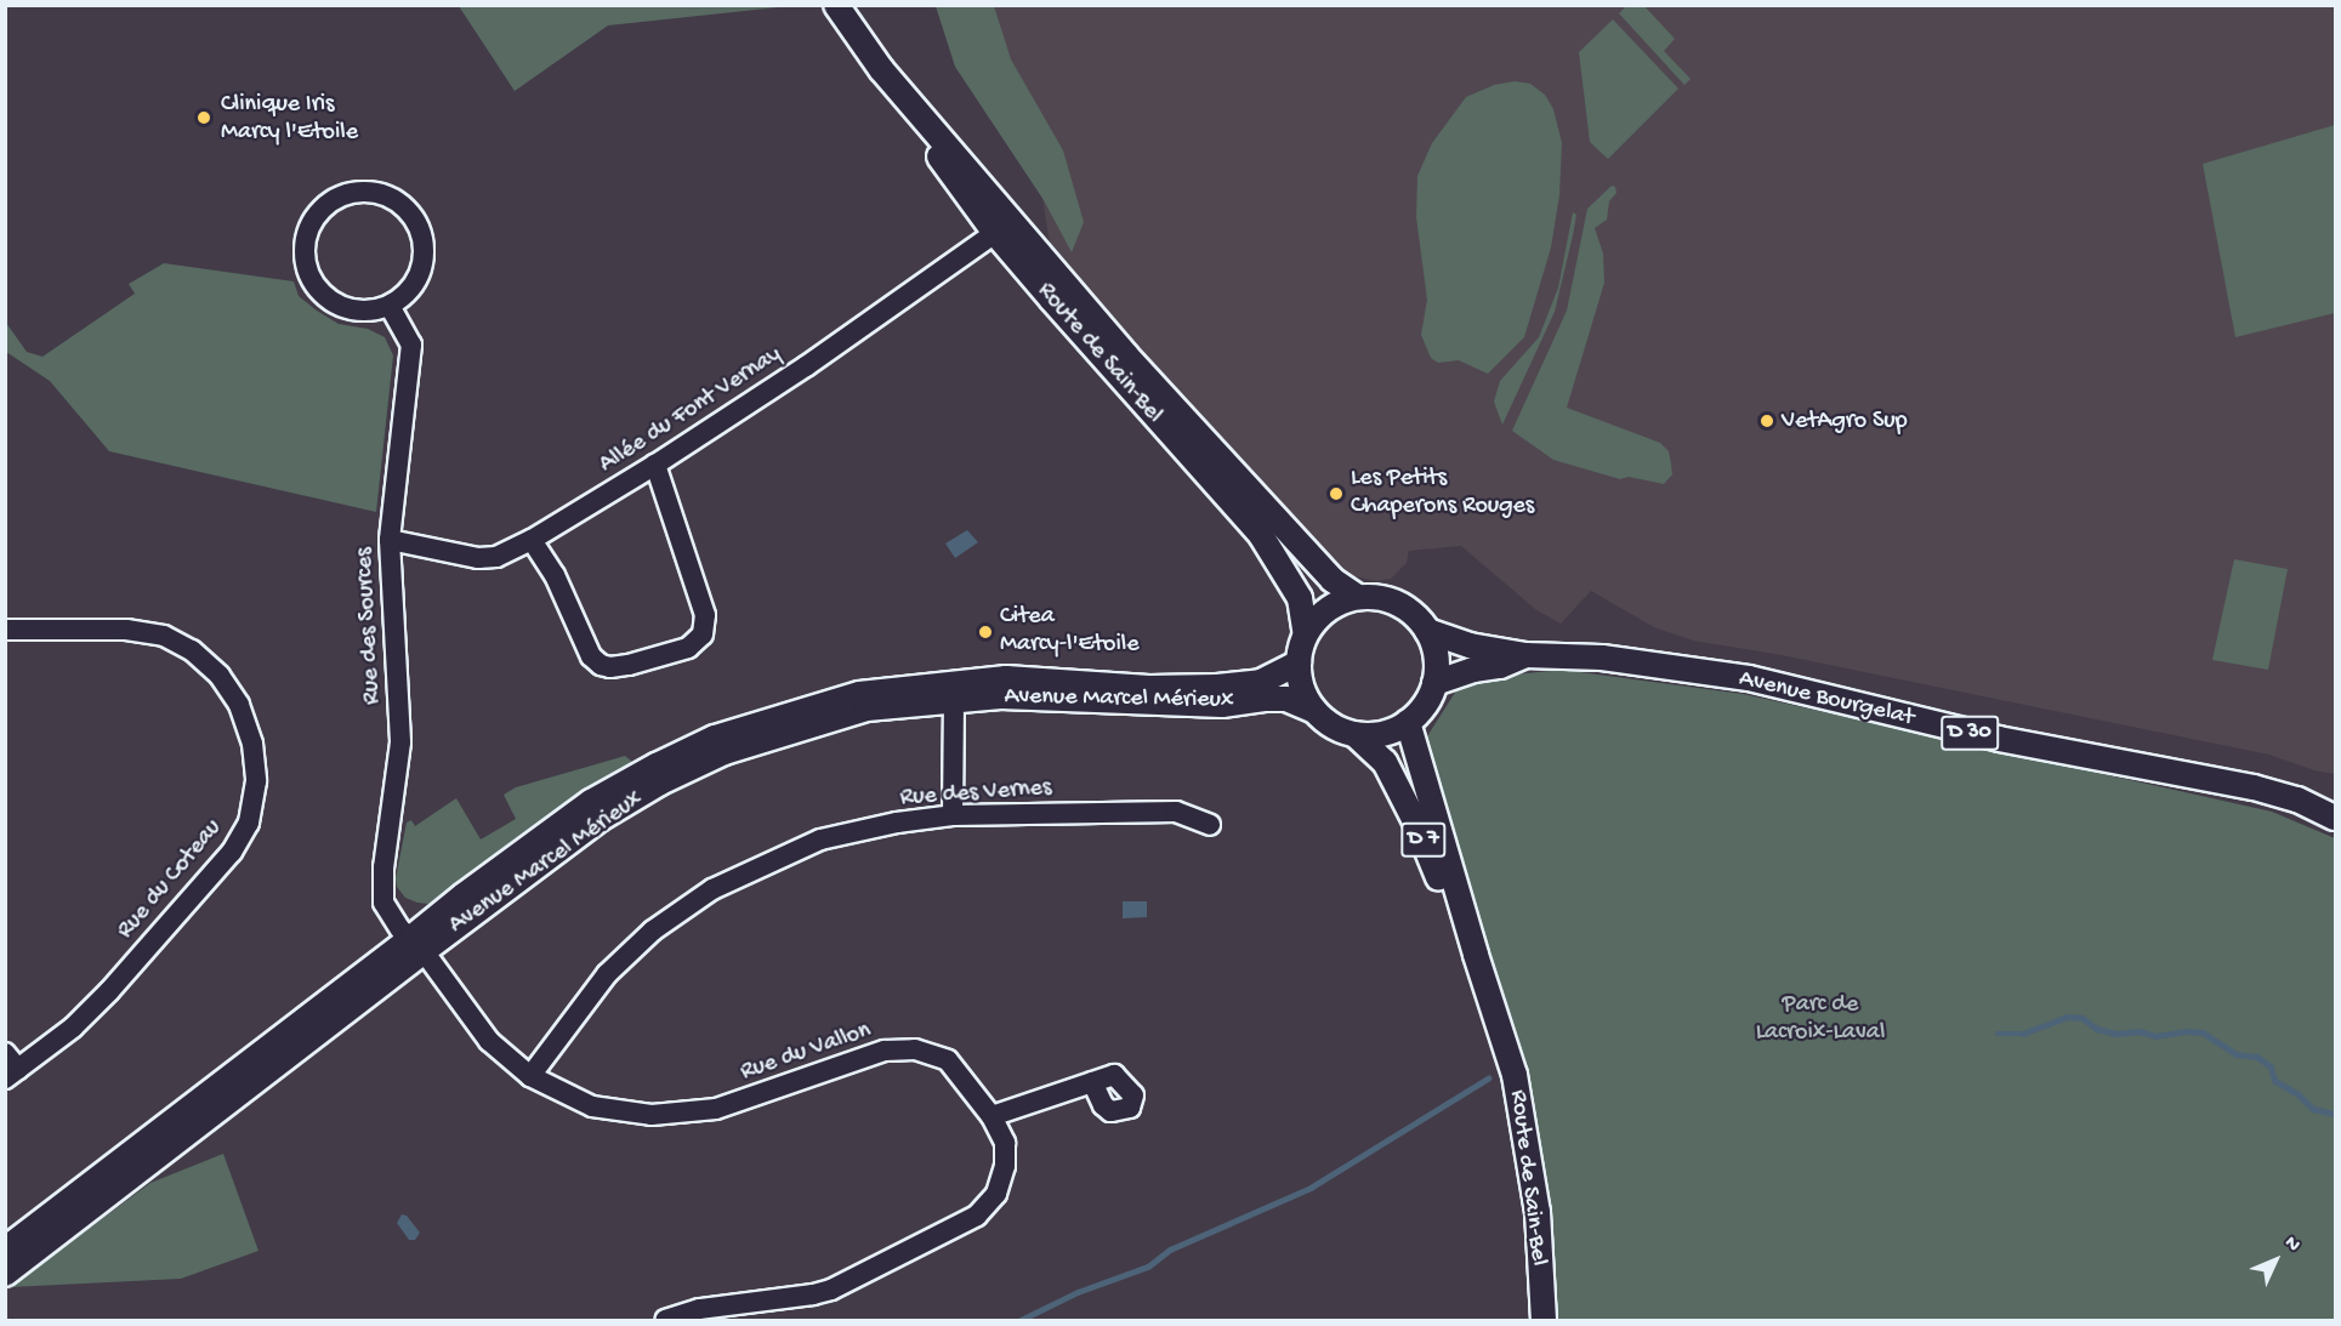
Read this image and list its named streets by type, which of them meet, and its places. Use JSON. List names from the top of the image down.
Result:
{
  "streets": {
    "main road": [
      "Route de Sain-Bel",
      "Avenue Marcel Mérieux",
      "Avenue Bourgelat",
      "D 30",
      "D 7"
    ],
    "street": [
      "Allée du Font Vernay",
      "Rue des Sources",
      "Rue des Vernes",
      "Rue du Coteau",
      "Rue du Vallon"
    ]
  },
  "crossings": [
    ["Route de Sain-Bel", "Allée du Font Vernay"],
    ["Route de Sain-Bel", "Avenue Marcel Mérieux"],
    ["Route de Sain-Bel", "Avenue Bourgelat"],
    ["Allée du Font Vernay", "Rue des Sources"],
    ["Rue des Sources", "Avenue Marcel Mérieux"],
    ["Rue des Sources", "Rue du Vallon"],
    ["Avenue Marcel Mérieux", "Avenue Bourgelat"],
    ["Avenue Marcel Mérieux", "Rue du Vallon"],
    ["Rue des Vernes", "Rue du Vallon"]
  ],
  "parks": ["Parc de Lacroix-Laval"],
  "places": [
    "Clinique Iris Marcy l'Etoile",
    "VetAgro Sup",
    "Les Petits Chaperons Rouges",
    "Citea Marcy-l'Etoile"
  ],
  "north": "top right"
}
